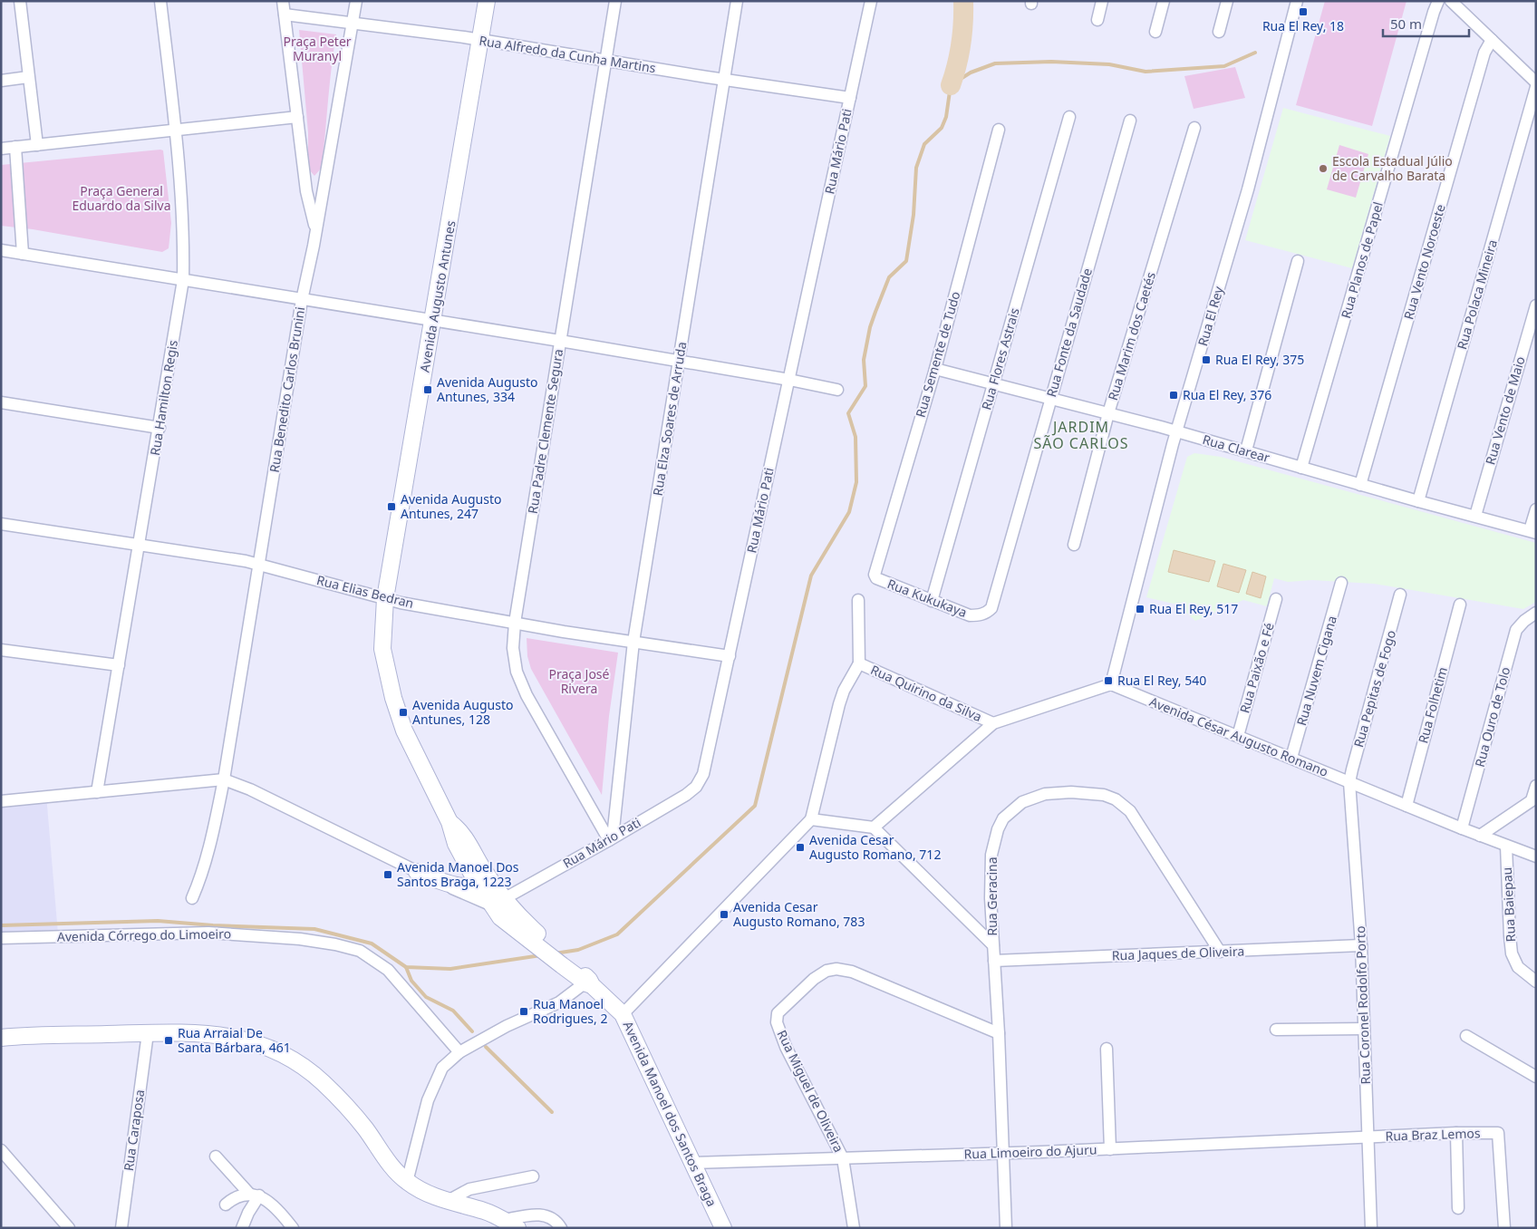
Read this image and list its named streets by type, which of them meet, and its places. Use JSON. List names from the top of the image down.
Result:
{
  "streets": {
    "street": [
      "Rua Alfredo da Cunha Martins",
      "Rua Mário Pati",
      "Rua Planos de Papel",
      "Rua Vento Noroeste",
      "Rua Polaca Mineira",
      "Avenida Augusto Antunes",
      "Rua El Rey",
      "Rua Fonte da Saudade",
      "Rua Marim dos Caetés",
      "Rua Semente de Tudo",
      "Rua Flores Astrais",
      "Rua Benedito Carlos Brunini",
      "Rua Hamilton Regis",
      "Rua Vento de Maio",
      "Rua Elza Soares de Arruda",
      "Rua Padre Clemente Segura",
      "Rua Clarear",
      "Rua Elias Bedran",
      "Rua Kukukaya",
      "Rua Paixão e Fé",
      "Rua Nuvem Cigana",
      "Rua Pepitas de Fogo",
      "Rua Quirino da Silva",
      "Rua Folhetim",
      "Rua Ouro de Tolo",
      "Avenida César Augusto Romano",
      "Rua Geracina",
      "Rua Baiepau",
      "Avenida Córrego do Limoeiro",
      "Rua Jaques de Oliveira",
      "Rua Coronel Rodolfo Porto",
      "Rua Miguel de Oliveira",
      "Avenida Manoel dos Santos Braga",
      "Rua Caraposa",
      "Rua Braz Lemos",
      "Rua Limoeiro do Ajuru"
    ]
  },
  "crossings": [
    ["Rua Alfredo da Cunha Martins", "Rua Mário Pati"],
    ["Rua Alfredo da Cunha Martins", "Avenida Augusto Antunes"],
    ["Rua Alfredo da Cunha Martins", "Rua Benedito Carlos Brunini"],
    ["Rua Alfredo da Cunha Martins", "Rua Elza Soares de Arruda"],
    ["Rua Alfredo da Cunha Martins", "Rua Padre Clemente Segura"],
    ["Rua Mário Pati", "Avenida Augusto Antunes"],
    ["Rua Mário Pati", "Rua Elza Soares de Arruda"],
    ["Rua Mário Pati", "Rua Padre Clemente Segura"],
    ["Rua Mário Pati", "Rua Elias Bedran"],
    ["Rua Planos de Papel", "Rua Clarear"],
    ["Rua Vento Noroeste", "Rua Clarear"],
    ["Rua Polaca Mineira", "Rua Clarear"],
    ["Avenida Augusto Antunes", "Rua Elias Bedran"],
    ["Avenida Augusto Antunes", "Avenida Manoel dos Santos Braga"],
    ["Rua El Rey", "Rua Clarear"],
    ["Rua El Rey", "Avenida César Augusto Romano"],
    ["Rua Fonte da Saudade", "Rua Clarear"],
    ["Rua Fonte da Saudade", "Rua Kukukaya"],
    ["Rua Marim dos Caetés", "Rua Clarear"],
    ["Rua Semente de Tudo", "Rua Clarear"],
    ["Rua Semente de Tudo", "Rua Kukukaya"],
    ["Rua Flores Astrais", "Rua Clarear"],
    ["Rua Flores Astrais", "Rua Kukukaya"],
    ["Rua Benedito Carlos Brunini", "Rua Elias Bedran"],
    ["Rua Hamilton Regis", "Rua Elias Bedran"],
    ["Rua Vento de Maio", "Rua Clarear"],
    ["Rua Elza Soares de Arruda", "Rua Padre Clemente Segura"],
    ["Rua Elza Soares de Arruda", "Rua Elias Bedran"],
    ["Rua Padre Clemente Segura", "Rua Elias Bedran"],
    ["Rua Paixão e Fé", "Avenida César Augusto Romano"],
    ["Rua Nuvem Cigana", "Avenida César Augusto Romano"],
    ["Rua Pepitas de Fogo", "Avenida César Augusto Romano"],
    ["Rua Pepitas de Fogo", "Rua Coronel Rodolfo Porto"],
    ["Rua Folhetim", "Avenida César Augusto Romano"],
    ["Rua Ouro de Tolo", "Avenida César Augusto Romano"],
    ["Avenida César Augusto Romano", "Rua Baiepau"],
    ["Avenida César Augusto Romano", "Rua Coronel Rodolfo Porto"],
    ["Rua Geracina", "Rua Jaques de Oliveira"],
    ["Rua Geracina", "Rua Miguel de Oliveira"],
    ["Rua Geracina", "Rua Limoeiro do Ajuru"],
    ["Rua Jaques de Oliveira", "Rua Coronel Rodolfo Porto"],
    ["Rua Coronel Rodolfo Porto", "Rua Braz Lemos"],
    ["Rua Coronel Rodolfo Porto", "Rua Limoeiro do Ajuru"],
    ["Rua Miguel de Oliveira", "Rua Limoeiro do Ajuru"],
    ["Avenida Manoel dos Santos Braga", "Rua Limoeiro do Ajuru"],
    ["Rua Braz Lemos", "Rua Limoeiro do Ajuru"]
  ],
  "districts": ["JARDIM SÃO CARLOS"],
  "parks": ["Praça Peter Muranyl", "Praça General Eduardo da Silva", "Praça José Rivera"],
  "places": {
    "transit": [
      "Rua El Rey, 18",
      "Rua El Rey, 375",
      "Avenida Augusto Antunes, 334",
      "Rua El Rey, 376",
      "Avenida Augusto Antunes, 247",
      "Rua El Rey, 517",
      "Rua El Rey, 540",
      "Avenida Augusto Antunes, 128",
      "Avenida Cesar Augusto Romano, 712",
      "Avenida Manoel Dos Santos Braga, 1223",
      "Avenida Cesar Augusto Romano, 783",
      "Rua Manoel Rodrigues, 2",
      "Rua Arraial De Santa Bárbara, 461"
    ],
    "other": ["Escola Estadual Júlio de Carvalho Barata"]
  },
  "scale_bar": "50 m"
}
